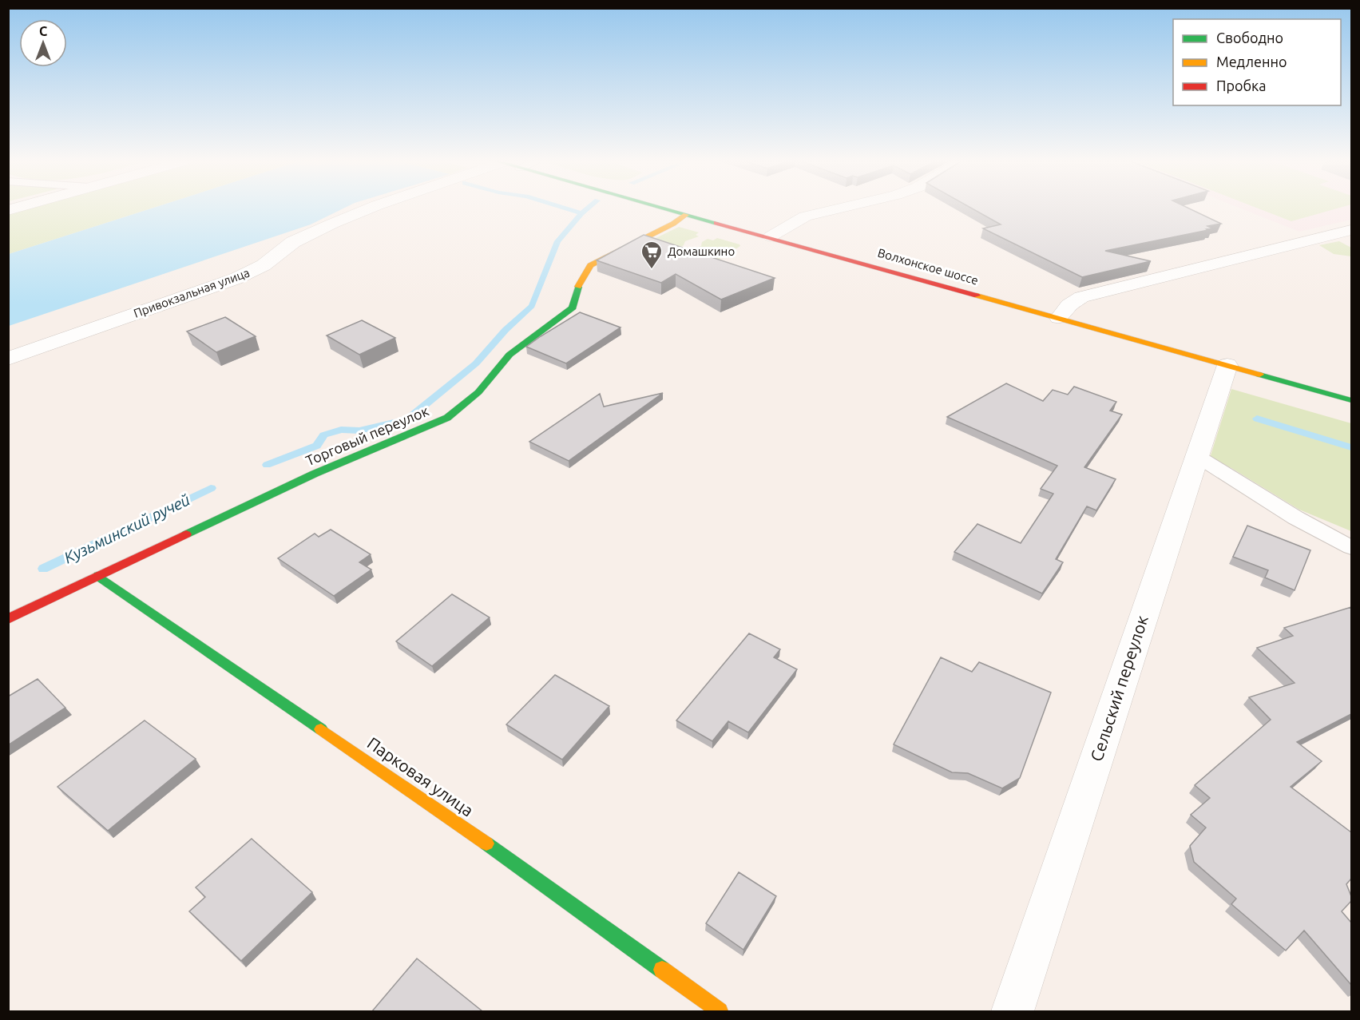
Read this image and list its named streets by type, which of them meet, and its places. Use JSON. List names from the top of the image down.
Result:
{
  "streets": {
    "street": [
      "Волхонское шоссе",
      "Привокзальная улица",
      "Торговый переулок",
      "Сельский переулок",
      "Парковая улица"
    ]
  },
  "crossings": [
    ["Волхонское шоссе", "Торговый переулок"],
    ["Волхонское шоссе", "Сельский переулок"],
    ["Торговый переулок", "Парковая улица"]
  ],
  "water": ["Кузьминский ручей"],
  "places": {
    "supermarket": ["Домашкино"]
  },
  "legend": ["Свободно", "Медленно", "Пробка"],
  "north": "top"
}
